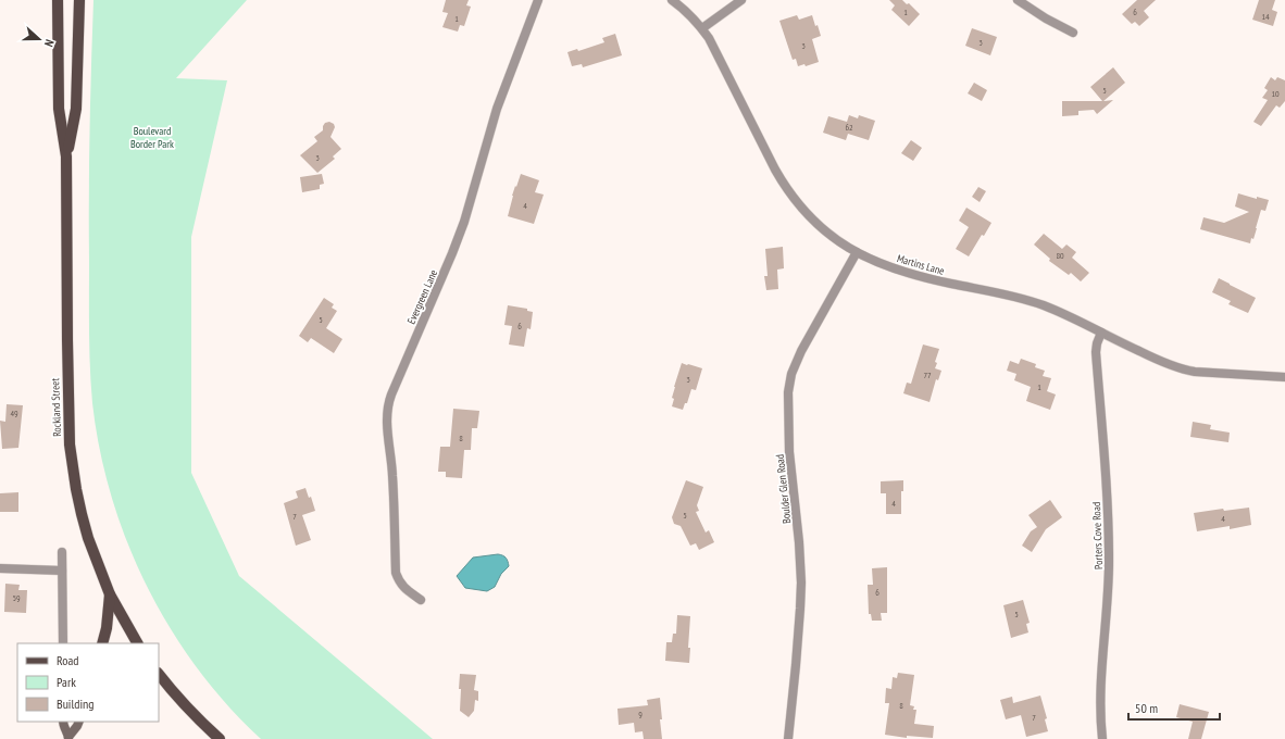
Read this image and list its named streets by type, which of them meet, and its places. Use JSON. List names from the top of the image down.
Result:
{
  "streets": {
    "main road": ["Rockland Street"],
    "street": [
      "Martins Lane",
      "Evergreen Lane",
      "Boulder Glen Road",
      "Porters Cove Road"
    ]
  },
  "crossings": [
    ["Martins Lane", "Boulder Glen Road"],
    ["Martins Lane", "Porters Cove Road"]
  ],
  "parks": ["Boulevard Border Park"],
  "house_numbers": [
    "1",
    "6",
    "14",
    "1",
    "3",
    "3",
    "5",
    "10",
    "62",
    "3",
    "4",
    "80",
    "5",
    "6",
    "77",
    "3",
    "1",
    "49",
    "8",
    "4",
    "5",
    "7",
    "4",
    "6",
    "59",
    "5",
    "8",
    "9",
    "7"
  ],
  "legend": ["Road", "Park", "Building"],
  "scale_bar": "50 m",
  "north": "right"
}
